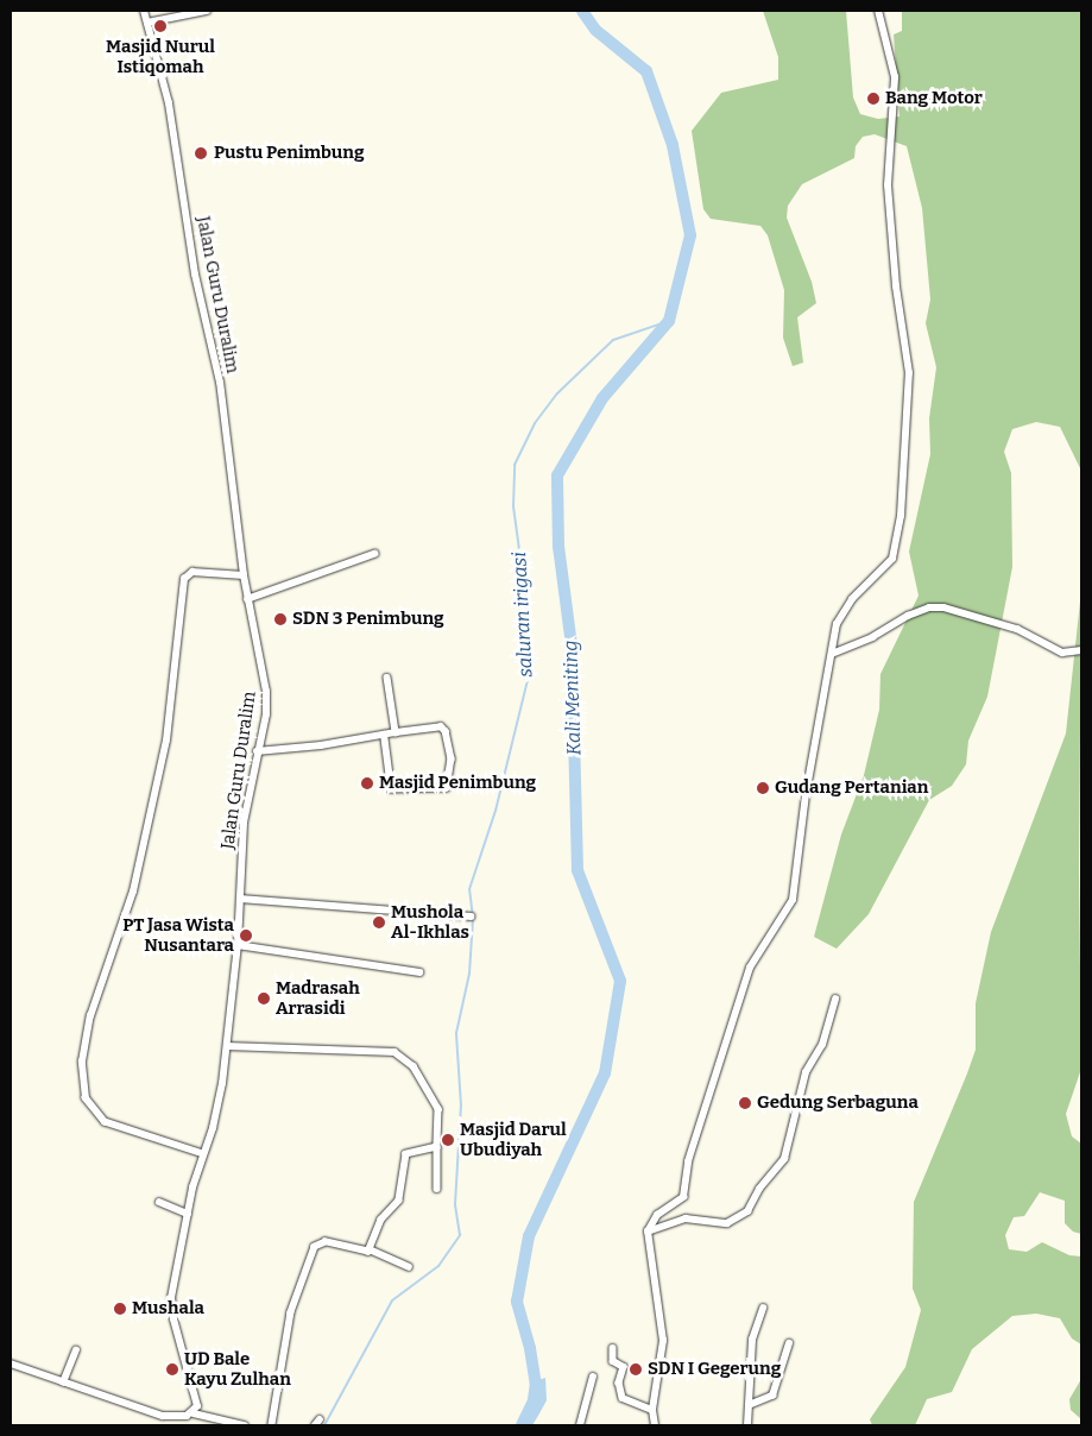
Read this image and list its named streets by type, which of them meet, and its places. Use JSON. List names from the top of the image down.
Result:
{
  "streets": {
    "street": ["Jalan Guru Duralim"]
  },
  "water": ["saluran irigasi", "Kali Meniting"],
  "places": [
    "Masjid Nurul Istiqomah",
    "Bang Motor",
    "Pustu Penimbung",
    "SDN 3 Penimbung",
    "Masjid Penimbung",
    "Gudang Pertanian",
    "Mushola Al-Ikhlas",
    "PT Jasa Wista Nusantara",
    "Madrasah Arrasidi",
    "Gedung Serbaguna",
    "Masjid Darul Ubudiyah",
    "Mushala",
    "UD Bale Kayu Zulhan",
    "SDN I Gegerung"
  ]
}
